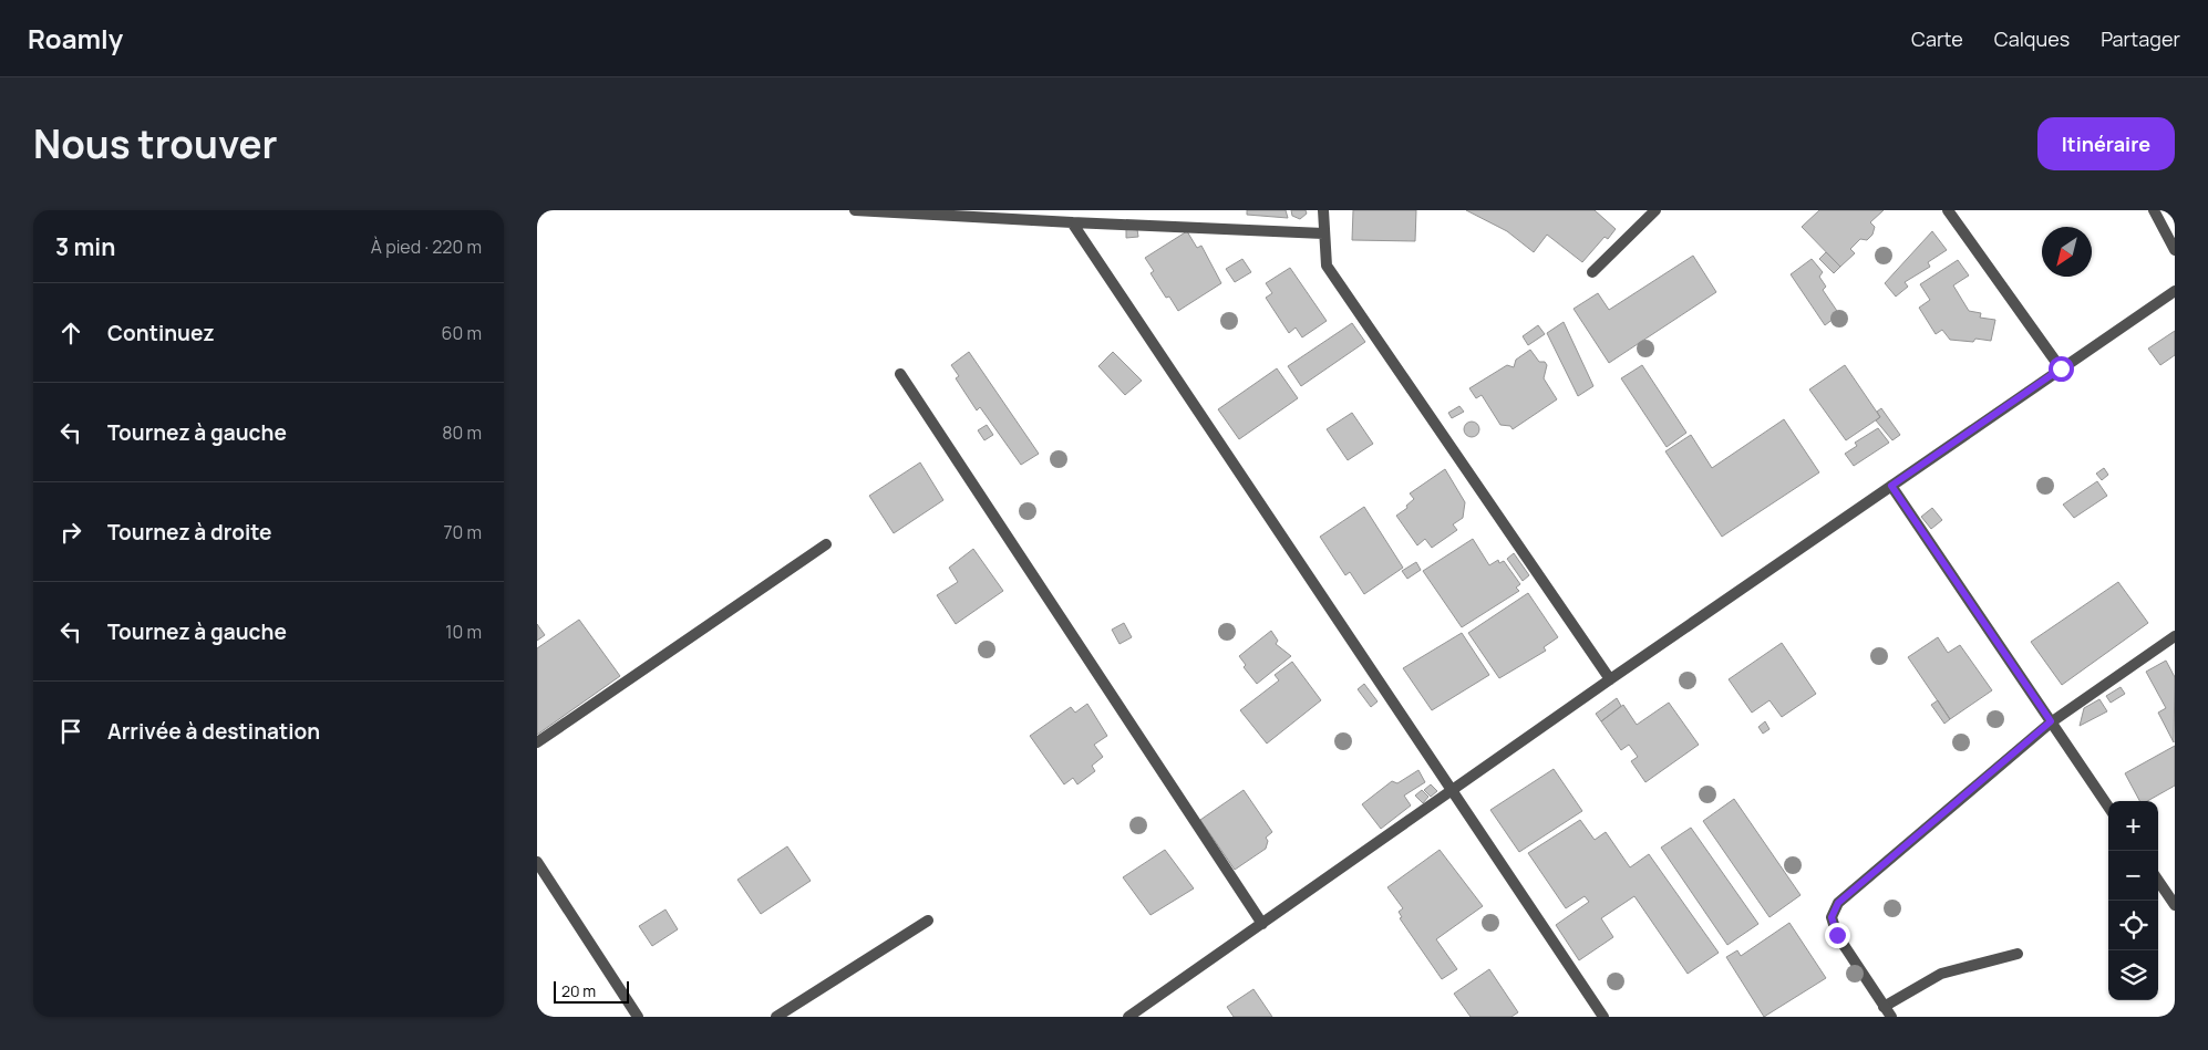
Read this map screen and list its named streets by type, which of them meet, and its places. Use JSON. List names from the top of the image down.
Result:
{
  "scale_bar": "20 m",
  "north": "bottom left",
  "page": {
    "header": "Roamly",
    "nav": ["Carte", "Calques", "Partager"],
    "title": "Nous trouver",
    "buttons": "Itinéraire",
    "heading": ["3 min", "À pied · 220 m"],
    "list": [
      ["Continuez", "60 m"],
      ["Tournez à gauche", "80 m"],
      ["Tournez à droite", "70 m"],
      ["Tournez à gauche", "10 m"],
      "Arrivée à destination"
    ],
    "map_buttons": ["+", "−"],
    "scale": "20 m"
  }
}
